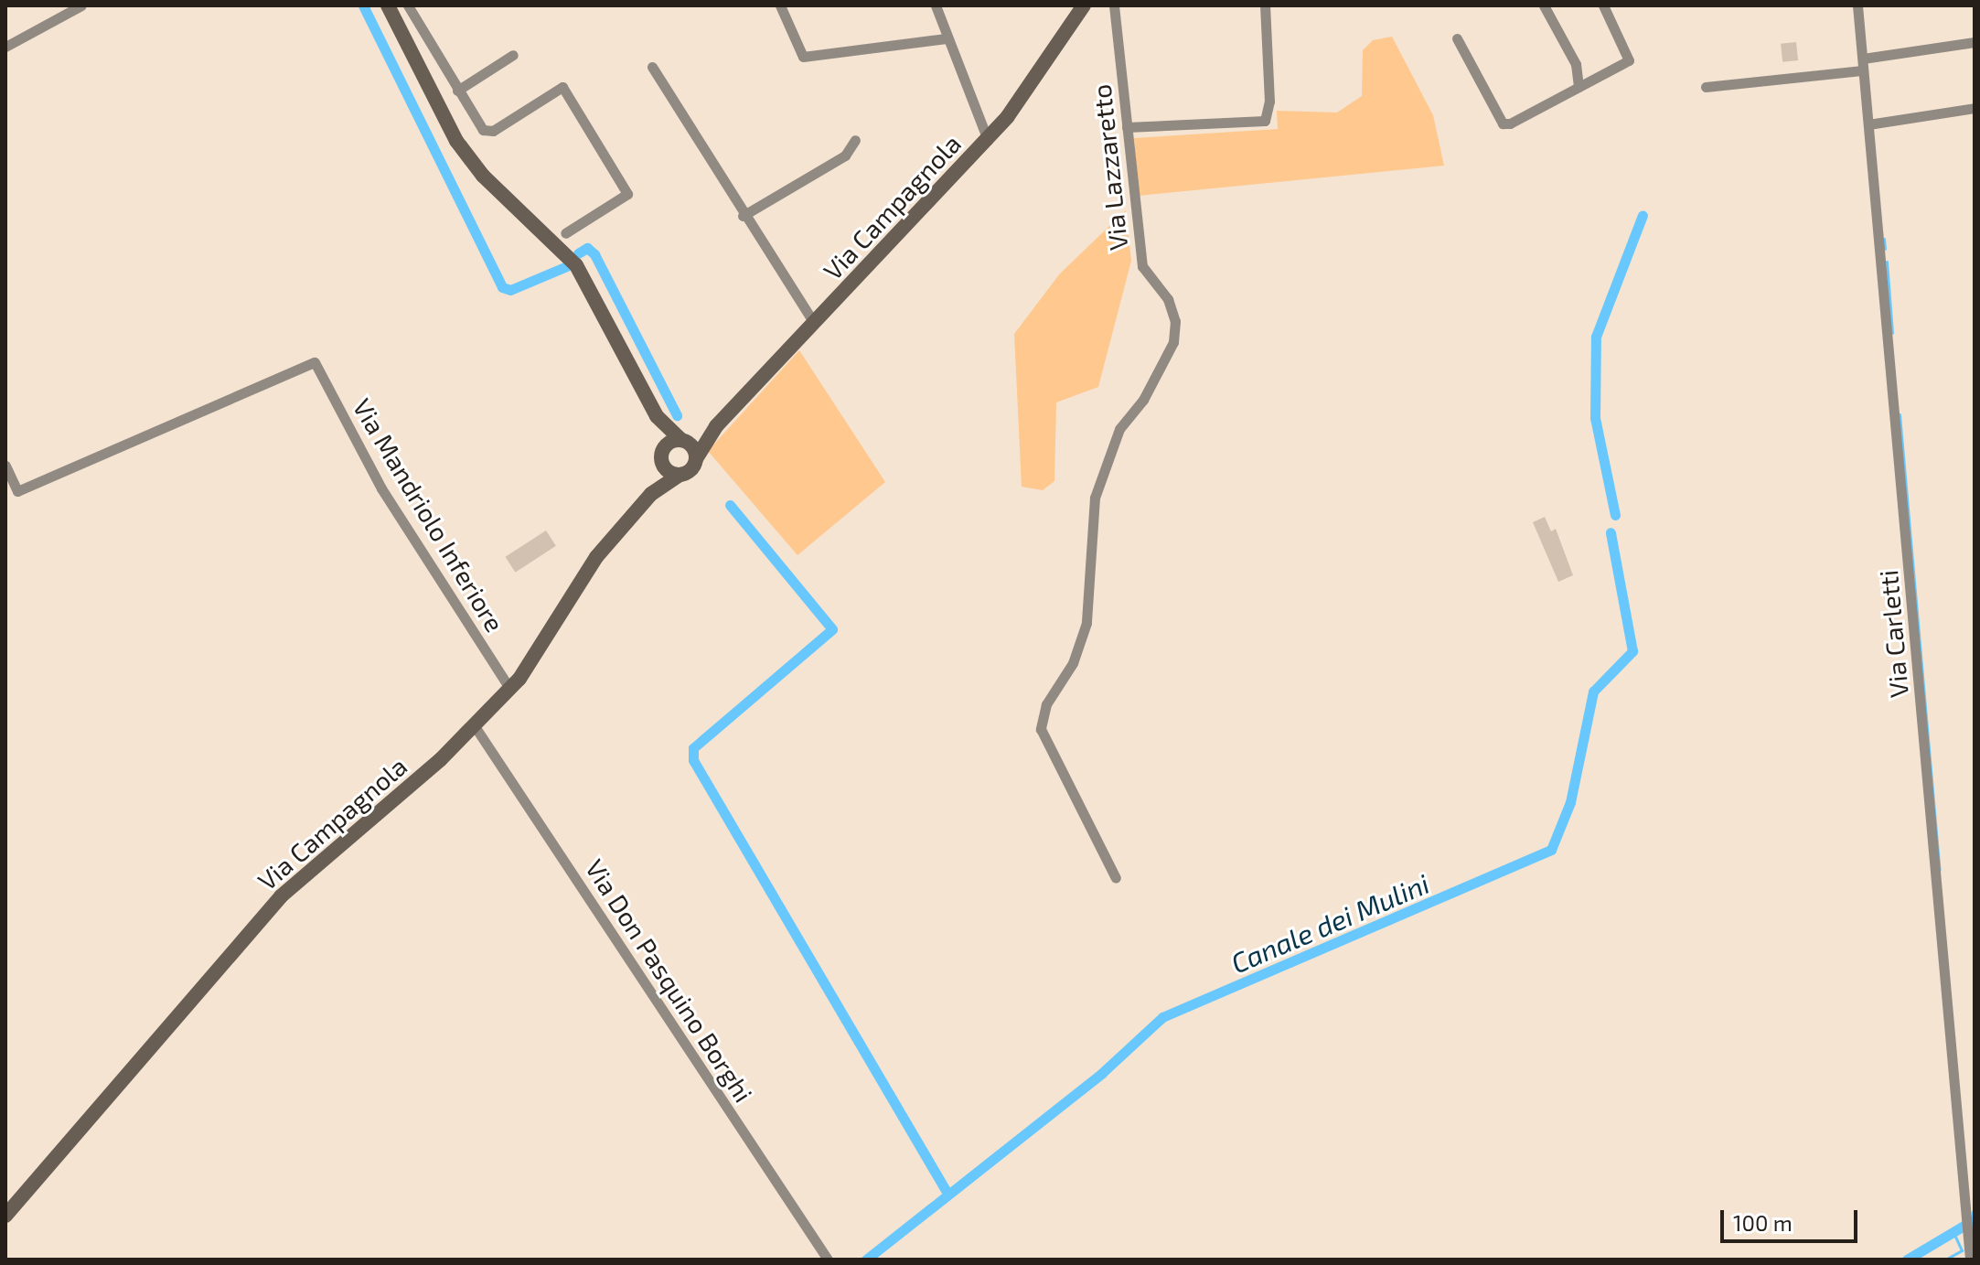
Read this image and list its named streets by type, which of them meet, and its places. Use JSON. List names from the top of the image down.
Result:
{
  "streets": {
    "main road": ["Via Campagnola"],
    "street": [
      "Via Lazzaretto",
      "Via Mandriolo Inferiore",
      "Via Carletti",
      "Via Don Pasquino Borghi"
    ]
  },
  "crossings": [
    ["Via Campagnola", "Via Mandriolo Inferiore"],
    ["Via Campagnola", "Via Don Pasquino Borghi"]
  ],
  "water": ["Canale dei Mulini"],
  "scale_bar": "100 m"
}
